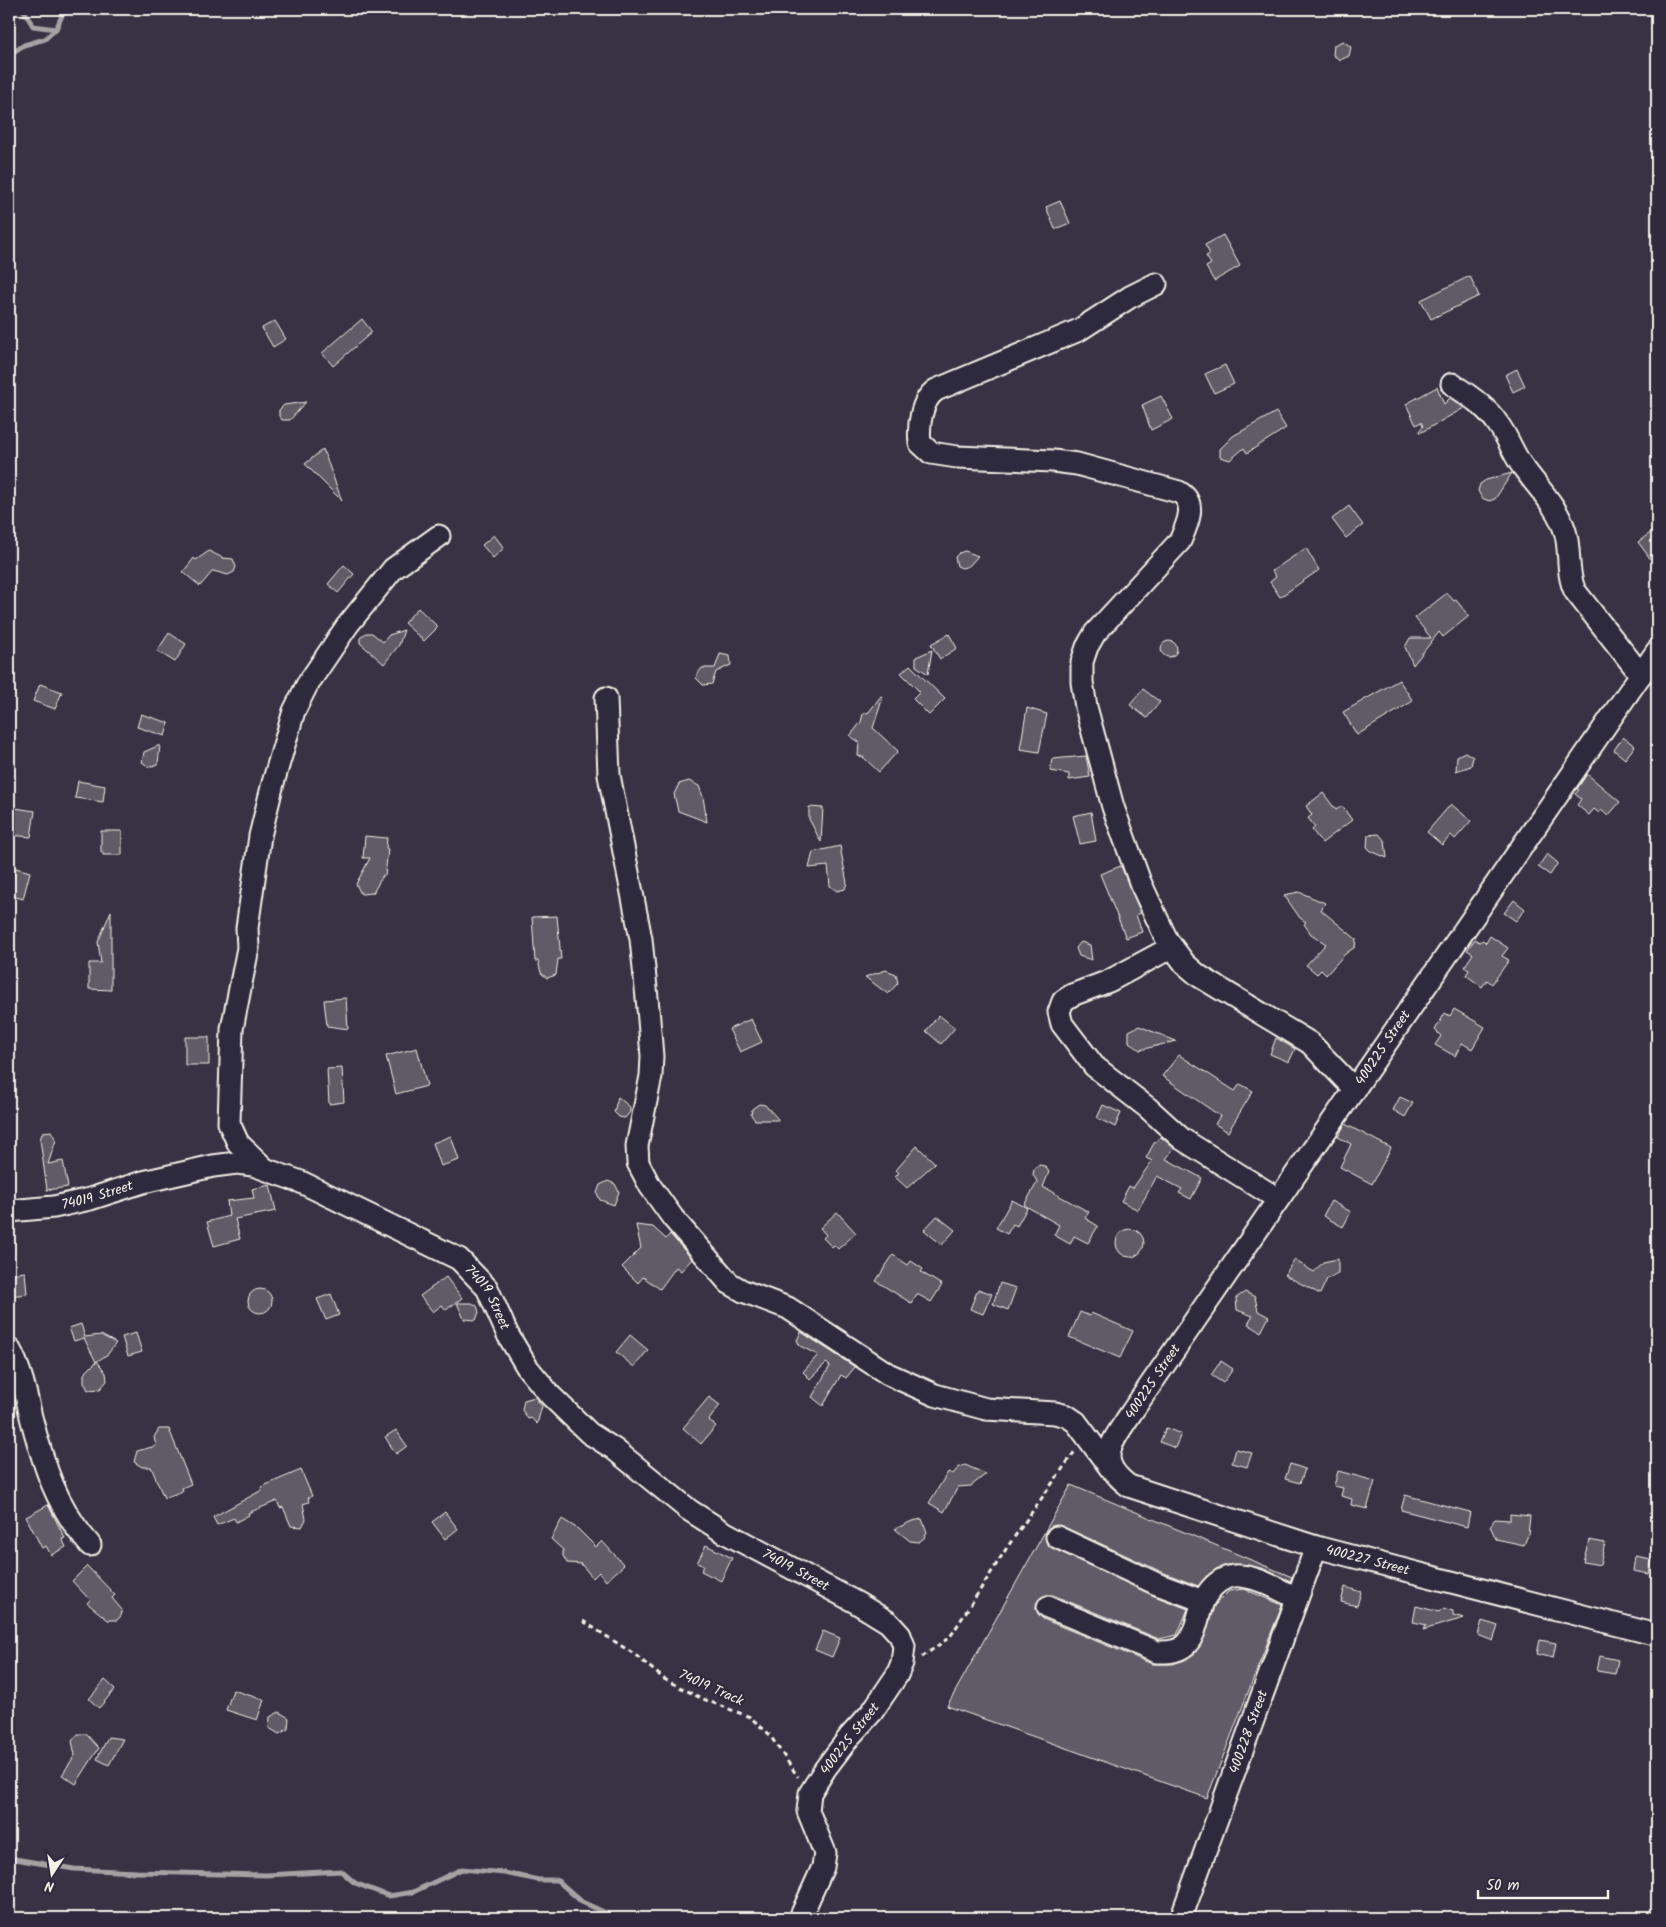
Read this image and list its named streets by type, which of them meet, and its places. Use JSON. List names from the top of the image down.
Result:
{
  "streets": {
    "street": [
      "400225 Street",
      "74019 Street",
      "400227 Street",
      "400228 Street"
    ],
    "path": ["74019 Track"]
  },
  "crossings": [
    ["400225 Street", "74019 Street"],
    ["400225 Street", "400227 Street"],
    ["400225 Street", "74019 Track"],
    ["400227 Street", "400228 Street"]
  ],
  "scale_bar": "50 m",
  "north": "bottom"
}
